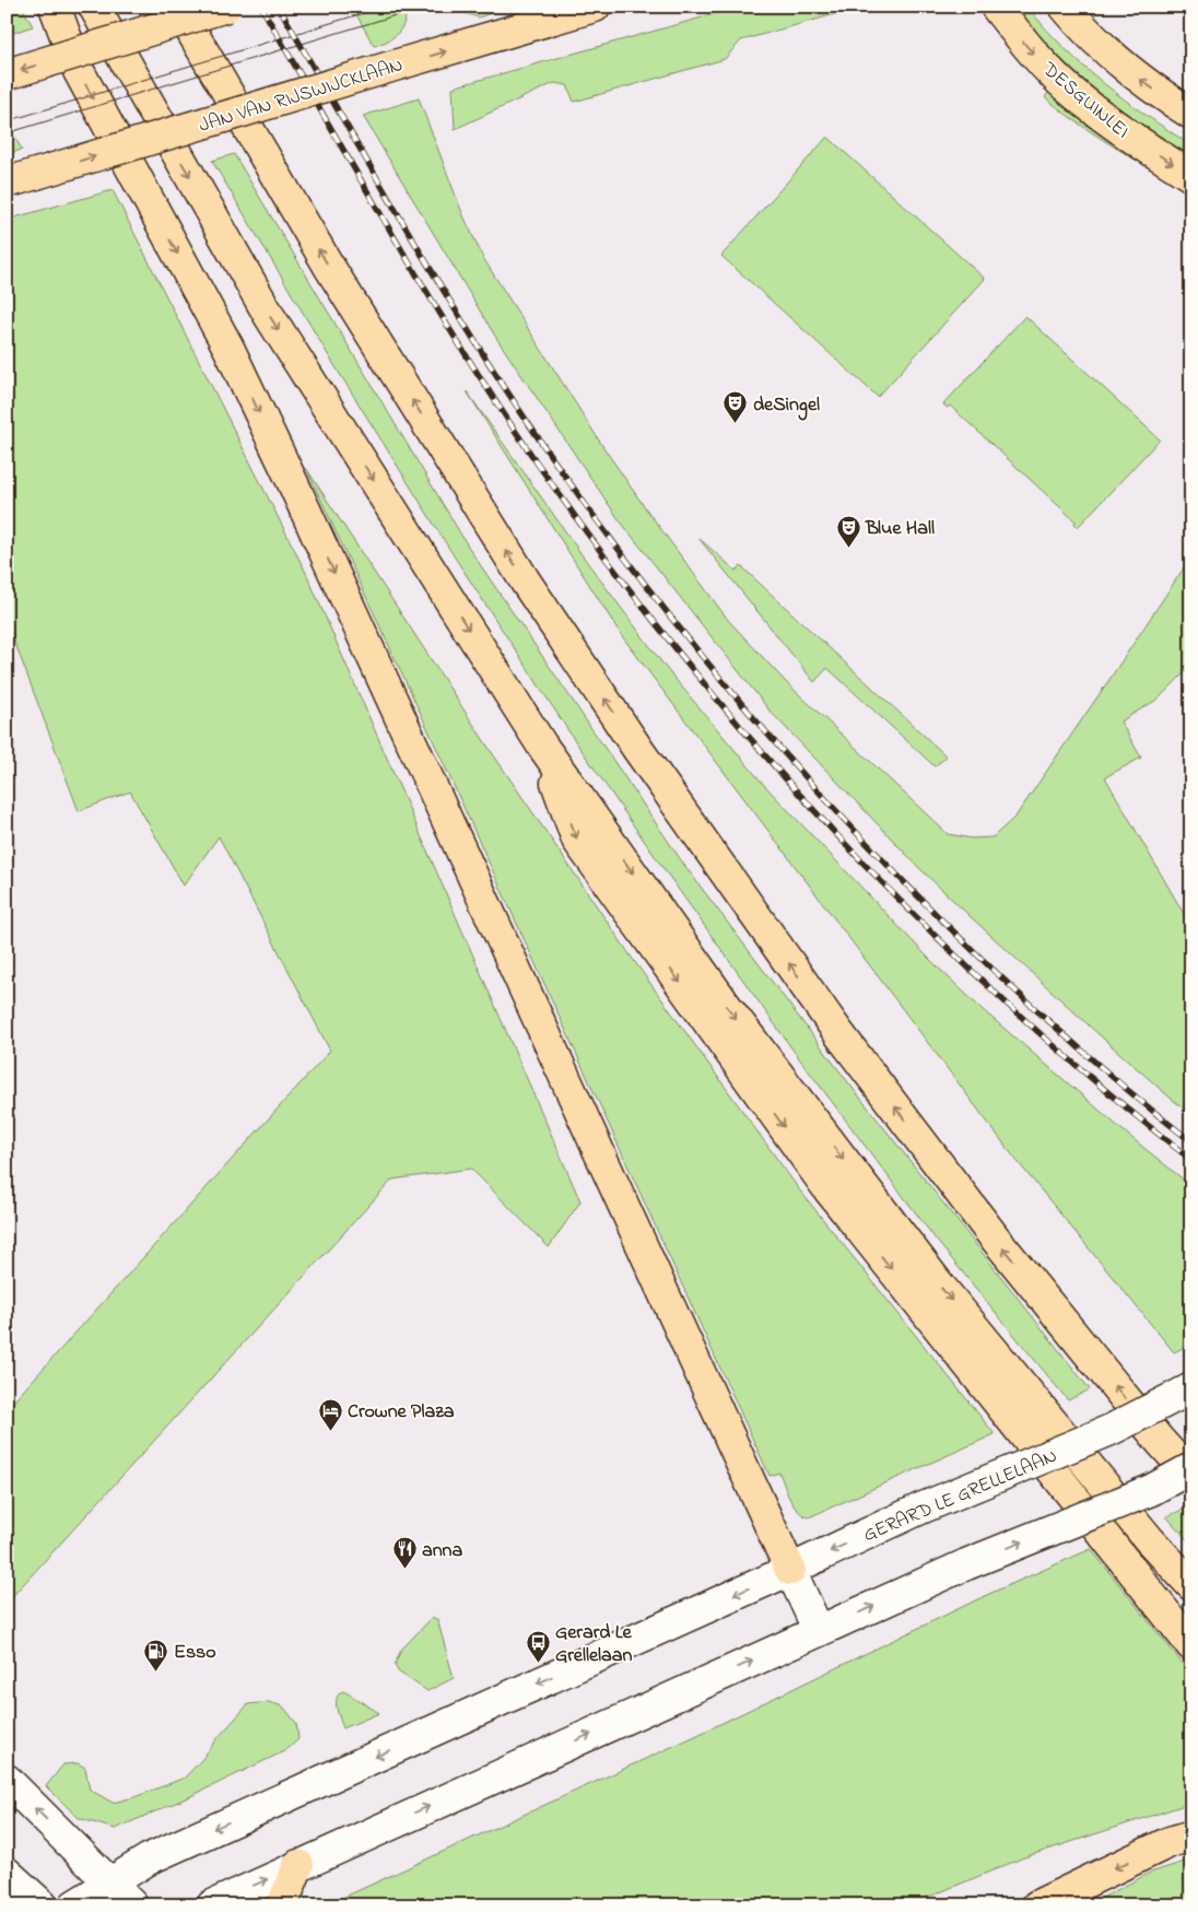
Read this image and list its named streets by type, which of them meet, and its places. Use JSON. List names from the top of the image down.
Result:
{
  "streets": {
    "main road": ["JAN VAN RIJSWIJCKLAAN", "DESGUINLEI"],
    "street": ["GERARD LE GRELLELAAN"]
  },
  "places": {
    "theatre": ["deSingel", "Blue Hall"],
    "hotel": ["Crowne Plaza"],
    "restaurant": ["anna"],
    "bus stop": ["Gerard Le Grellelaan"],
    "fuel station": ["Esso"]
  }
}
